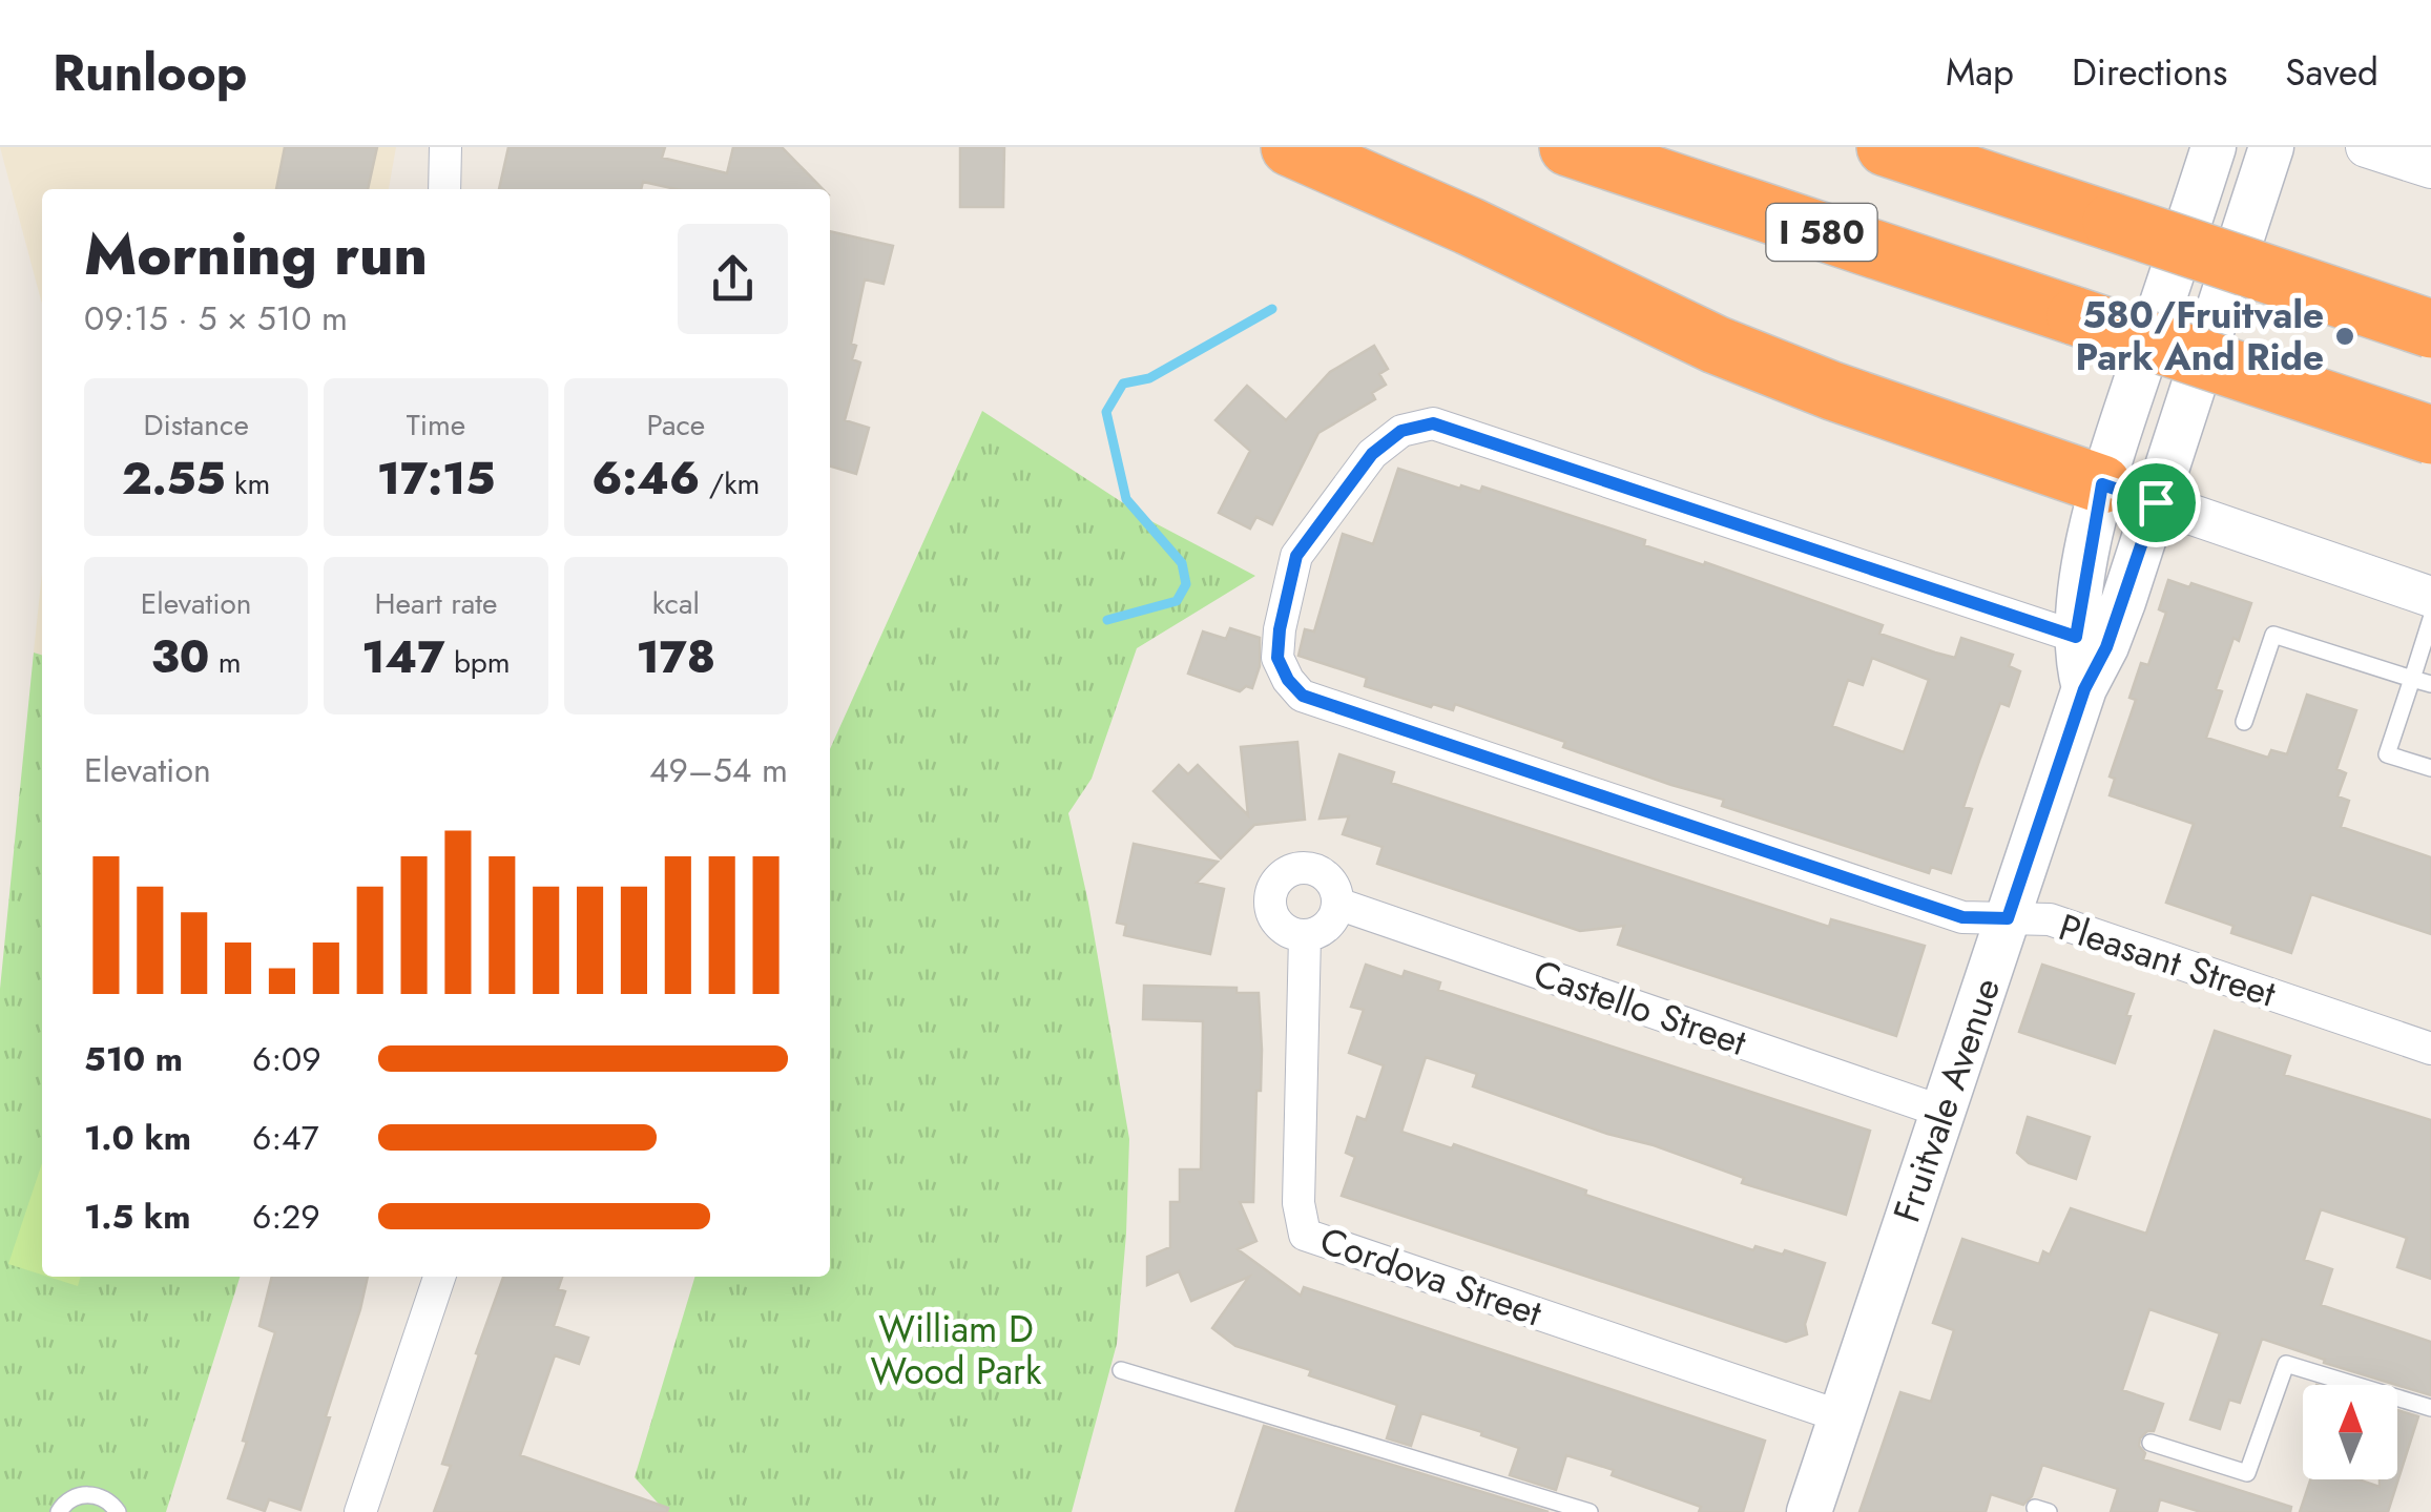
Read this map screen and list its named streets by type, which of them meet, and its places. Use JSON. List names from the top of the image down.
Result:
{
  "streets": {
    "highway": ["I 580"],
    "main road": ["Fruitvale Avenue"],
    "street": ["Pleasant Street", "Castello Street", "Cordova Street"]
  },
  "crossings": [
    ["Pleasant Street", "Fruitvale Avenue"],
    ["Castello Street", "Fruitvale Avenue"],
    ["Castello Street", "Cordova Street"],
    ["Fruitvale Avenue", "Cordova Street"]
  ],
  "parks": ["William D Wood Park"],
  "places": ["580/Fruitvale Park And Ride"],
  "north": "top",
  "page": {
    "header": "Runloop",
    "nav": ["Map", "Directions", "Saved"],
    "heading": ["Morning run", "09:15 · 5 × 510 m"],
    "stats": [
      ["Distance", "2.55 km"],
      ["Time", "17:15"],
      ["Pace", "6:46 /km"],
      ["Elevation", "30 m"],
      ["Heart rate", "147 bpm"],
      ["kcal", "178"]
    ],
    "chart": ["Elevation", "49–54 m"],
    "list": [
      {
        "name": "510 m",
        "note": "6:09"
      },
      {
        "name": "1.0 km",
        "note": "6:47"
      },
      {
        "name": "1.5 km",
        "note": "6:29"
      }
    ]
  }
}
